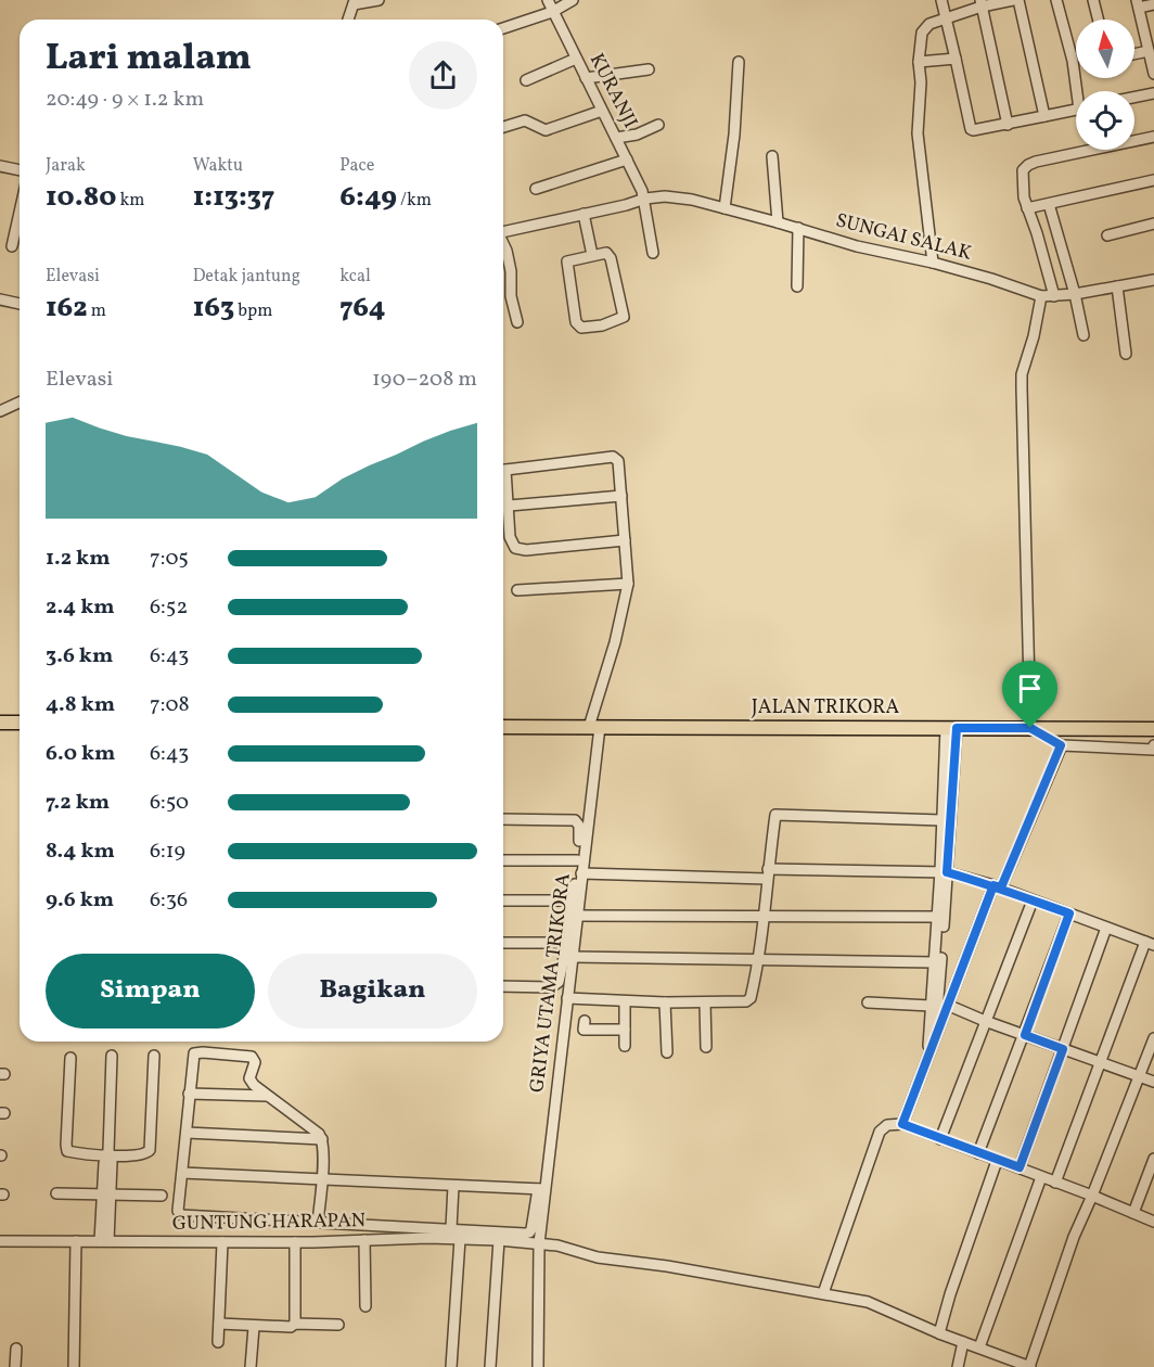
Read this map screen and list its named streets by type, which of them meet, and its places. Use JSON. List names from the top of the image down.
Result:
{
  "streets": {
    "main road": ["JALAN TRIKORA"],
    "street": [
      "KURANJI",
      "SUNGAI SALAK",
      "GRIYA UTAMA TRIKORA",
      "GUNTUNG HARAPAN"
    ]
  },
  "crossings": [
    ["KURANJI", "SUNGAI SALAK"],
    ["JALAN TRIKORA", "GRIYA UTAMA TRIKORA"],
    ["GRIYA UTAMA TRIKORA", "GUNTUNG HARAPAN"]
  ],
  "north": "top",
  "page": {
    "heading": ["Lari malam", "20:49 · 9 × 1.2 km"],
    "stats": [
      ["Jarak", "10.80 km"],
      ["Waktu", "1:13:37"],
      ["Pace", "6:49 /km"],
      ["Elevasi", "162 m"],
      ["Detak jantung", "163 bpm"],
      ["kcal", "764"]
    ],
    "chart": ["Elevasi", "190–208 m"],
    "list": [
      {
        "name": "1.2 km",
        "note": "7:05"
      },
      {
        "name": "2.4 km",
        "note": "6:52"
      },
      {
        "name": "3.6 km",
        "note": "6:43"
      },
      {
        "name": "4.8 km",
        "note": "7:08"
      },
      {
        "name": "6.0 km",
        "note": "6:43"
      },
      {
        "name": "7.2 km",
        "note": "6:50"
      },
      {
        "name": "8.4 km",
        "note": "6:19"
      },
      {
        "name": "9.6 km",
        "note": "6:36"
      }
    ],
    "buttons": ["Simpan", "Bagikan"]
  }
}
